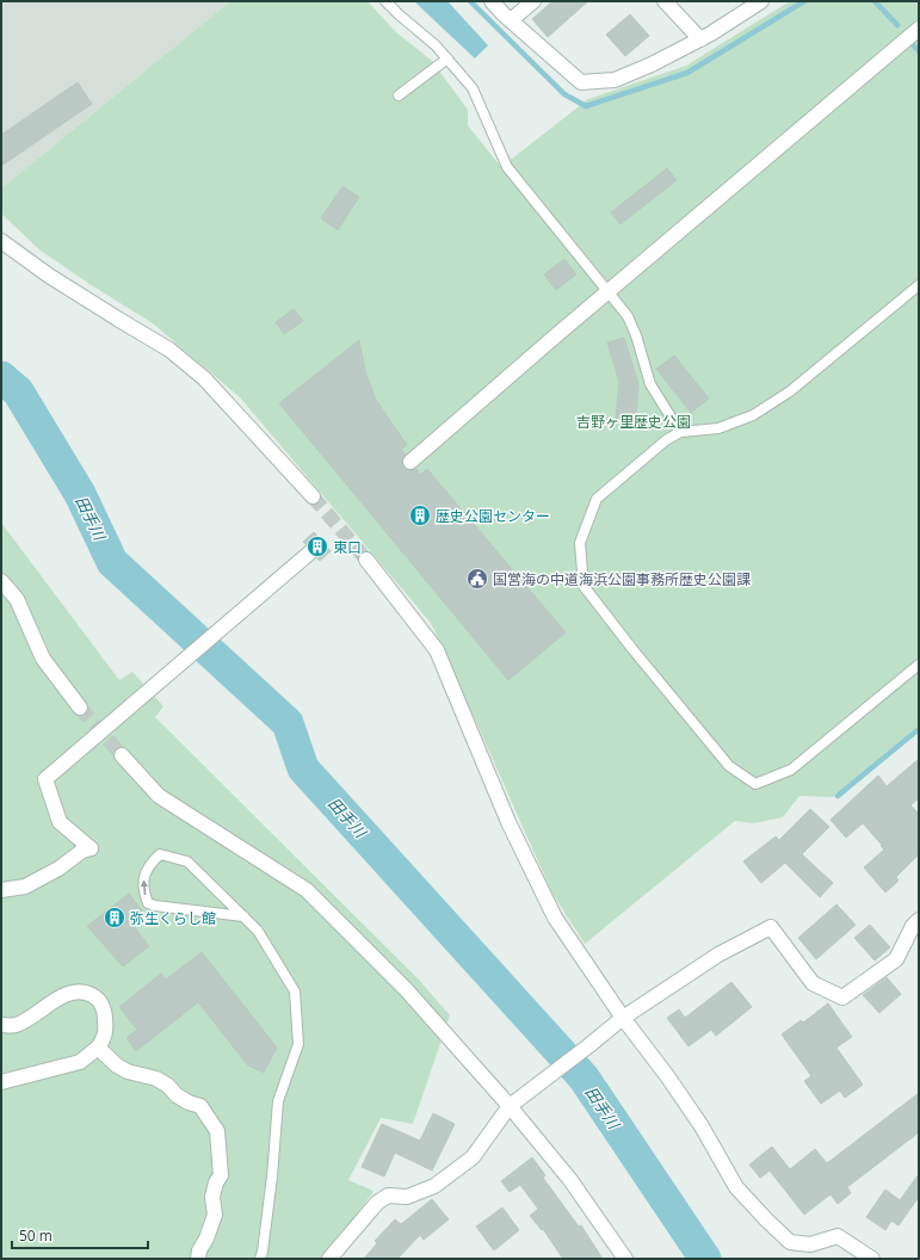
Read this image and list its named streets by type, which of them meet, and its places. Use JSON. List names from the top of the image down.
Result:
{
  "water": ["田手川"],
  "parks": ["吉野ヶ里歴史公園"],
  "places": {
    "building": ["歴史公園センター", "東口", "弥生くらし館"],
    "public building": ["国営海の中道海浜公園事務所歴史公園課"]
  },
  "scale_bar": "50 m"
}
